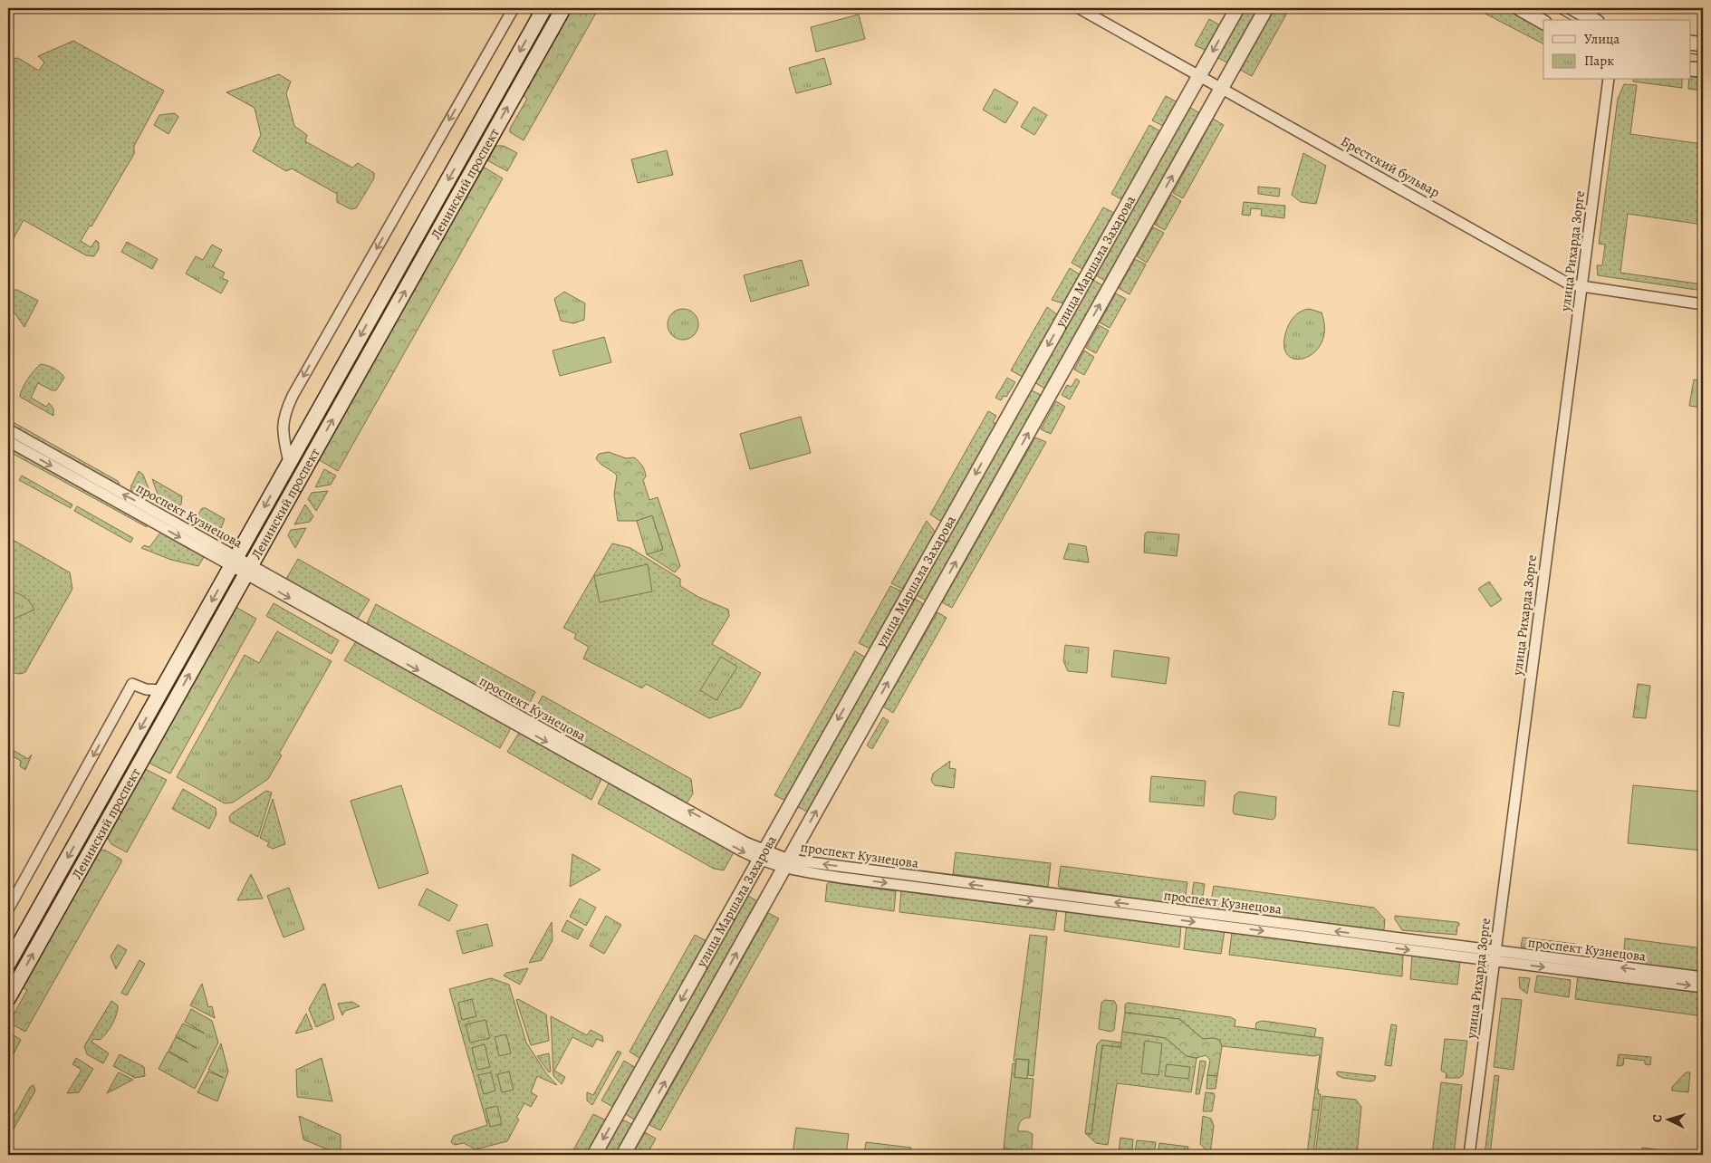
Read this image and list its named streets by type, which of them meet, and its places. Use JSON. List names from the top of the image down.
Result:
{
  "streets": {
    "main road": ["Ленинский проспект"],
    "street": [
      "Брестский бульвар",
      "улица Рихарда Зорге",
      "улица Маршала Захарова",
      "проспект Кузнецова"
    ]
  },
  "crossings": [
    ["Брестский бульвар", "улица Рихарда Зорге"],
    ["Брестский бульвар", "улица Маршала Захарова"],
    ["Ленинский проспект", "проспект Кузнецова"],
    ["улица Рихарда Зорге", "проспект Кузнецова"],
    ["улица Маршала Захарова", "проспект Кузнецова"]
  ],
  "legend": ["Улица", "Парк"],
  "north": "left"
}
